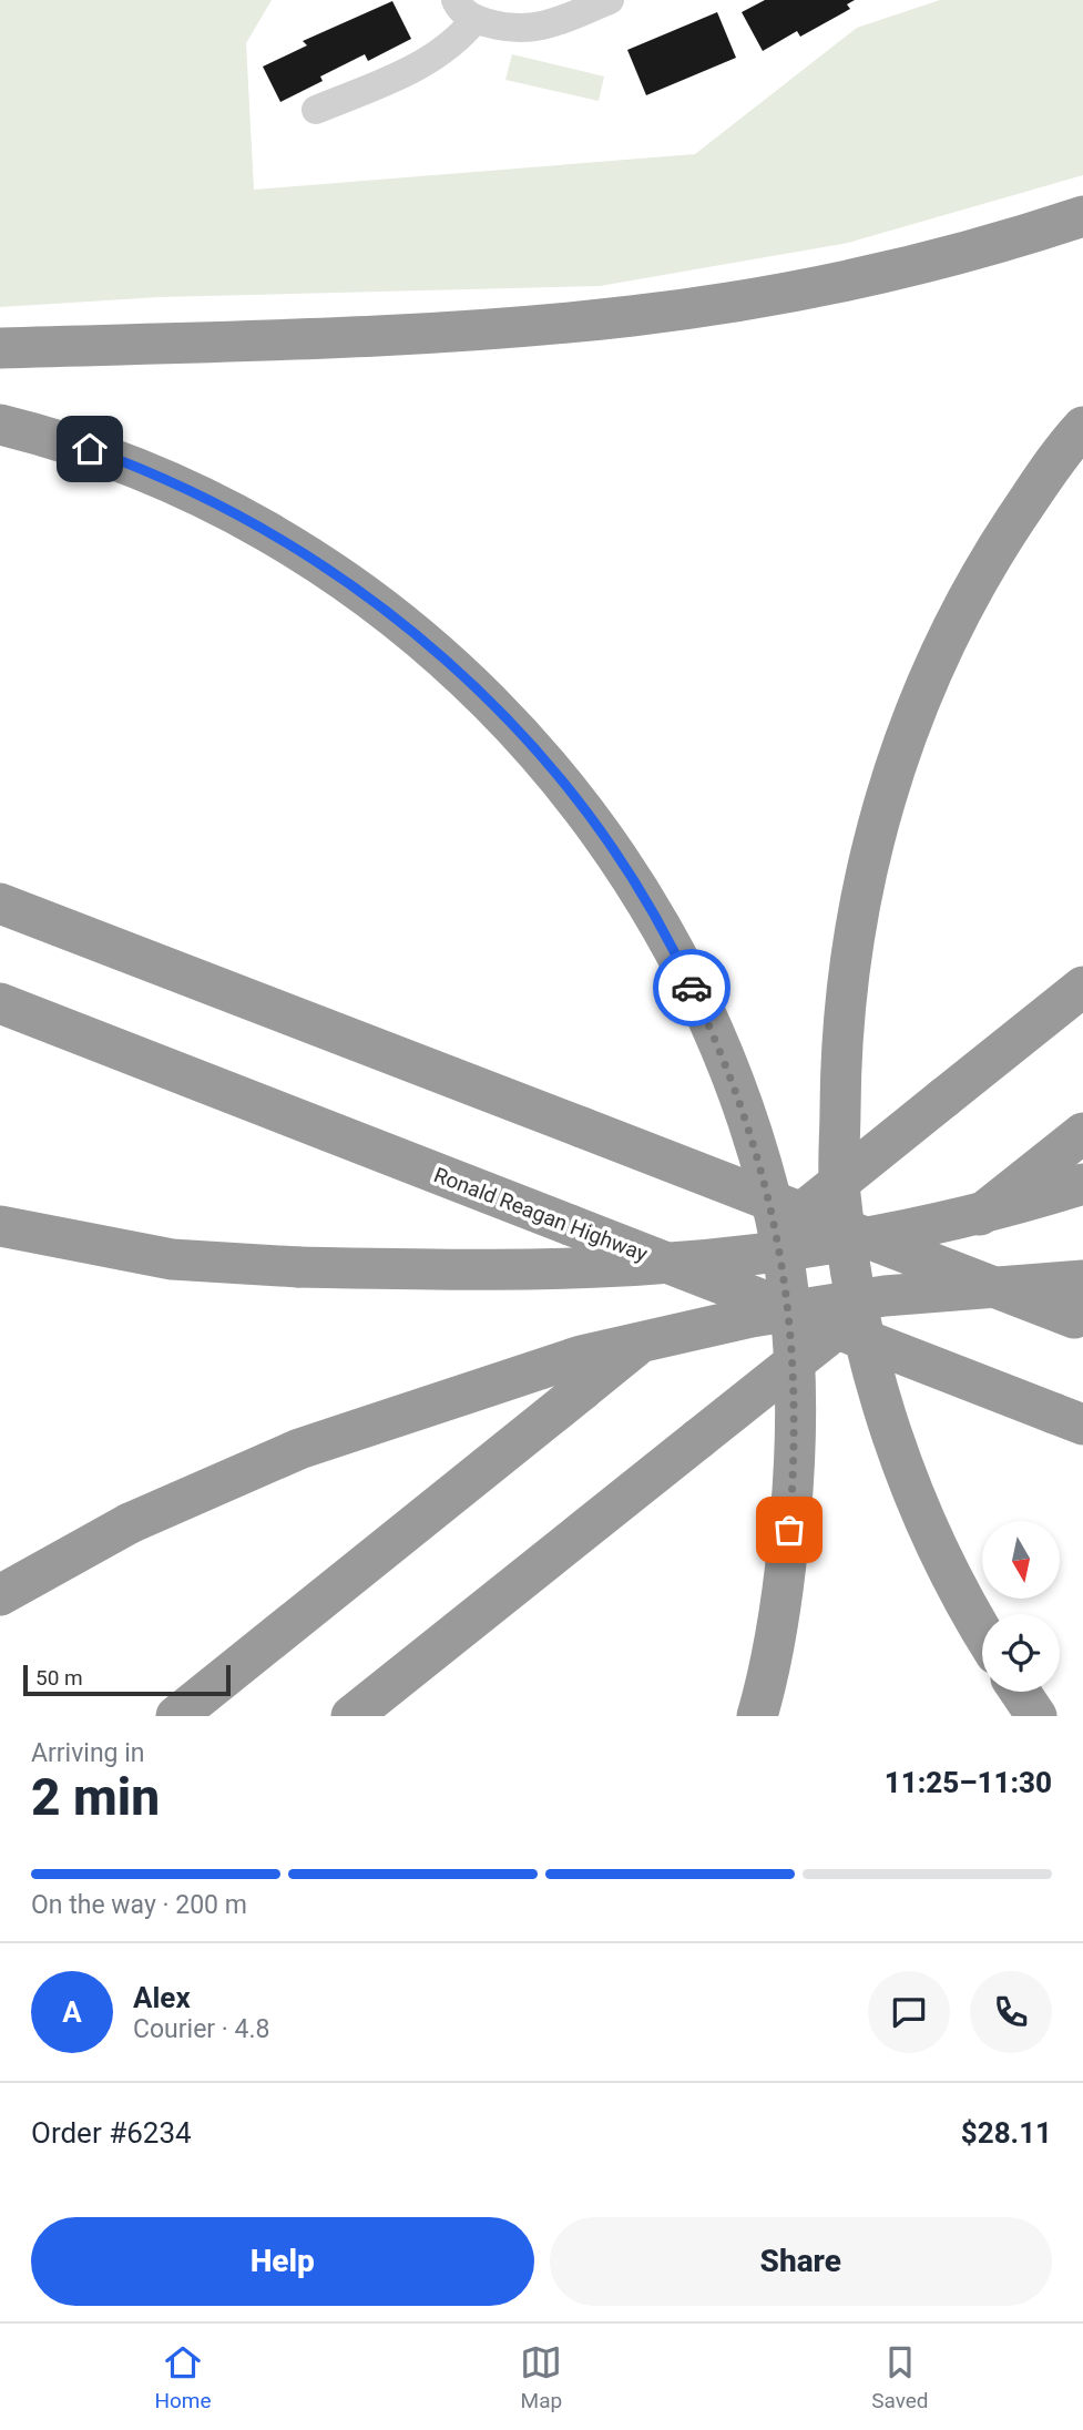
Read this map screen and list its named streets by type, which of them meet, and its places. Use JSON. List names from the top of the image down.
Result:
{
  "streets": {
    "highway": ["Ronald Reagan Highway"]
  },
  "scale_bar": "50 m",
  "north": "bottom",
  "page": {
    "scale": "50 m",
    "heading": ["2 min", "Arriving in", "11:25–11:30"],
    "panel": [
      "Alex",
      "Courier · 4.8",
      "Order #6234",
      "$28.11"
    ],
    "bar": "On the way · 200 m",
    "round": "A",
    "buttons": ["Help", "Share"],
    "tabs": ["Home", "Map", "Saved"]
  }
}
